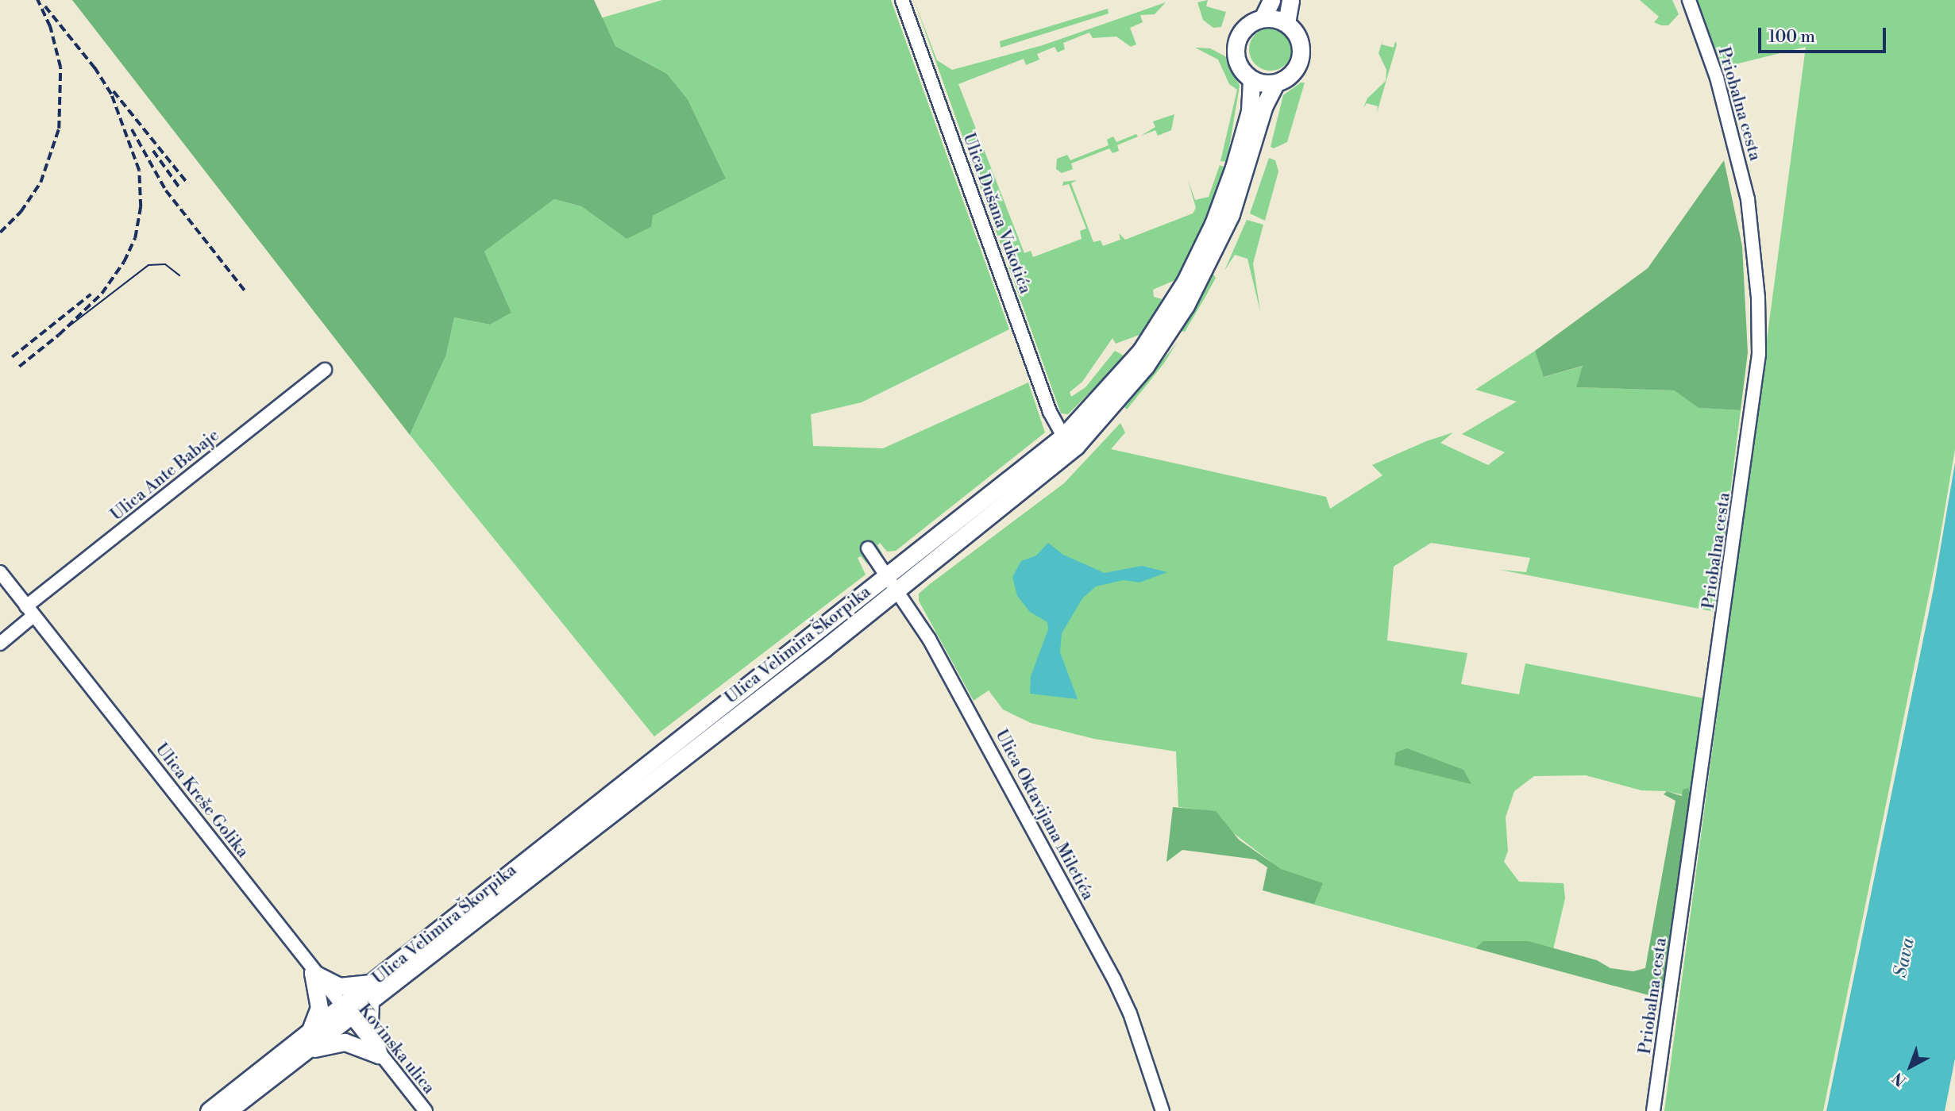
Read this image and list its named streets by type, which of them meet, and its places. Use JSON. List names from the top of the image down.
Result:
{
  "streets": {
    "main road": ["Ulica Velimira Škorpika"],
    "street": [
      "Priobalna cesta",
      "Ulica Dušana Vukotića",
      "Ulica Ante Babaje",
      "Ulica Kreše Golika",
      "Ulica Oktavijana Miletića",
      "Kovinska ulica"
    ]
  },
  "crossings": [
    ["Ulica Dušana Vukotića", "Ulica Velimira Škorpika"],
    ["Ulica Ante Babaje", "Ulica Kreše Golika"],
    ["Ulica Velimira Škorpika", "Ulica Kreše Golika"],
    ["Ulica Velimira Škorpika", "Ulica Oktavijana Miletića"],
    ["Ulica Velimira Škorpika", "Kovinska ulica"],
    ["Ulica Kreše Golika", "Kovinska ulica"]
  ],
  "water": ["Sava"],
  "scale_bar": "100 m",
  "north": "bottom left"
}
